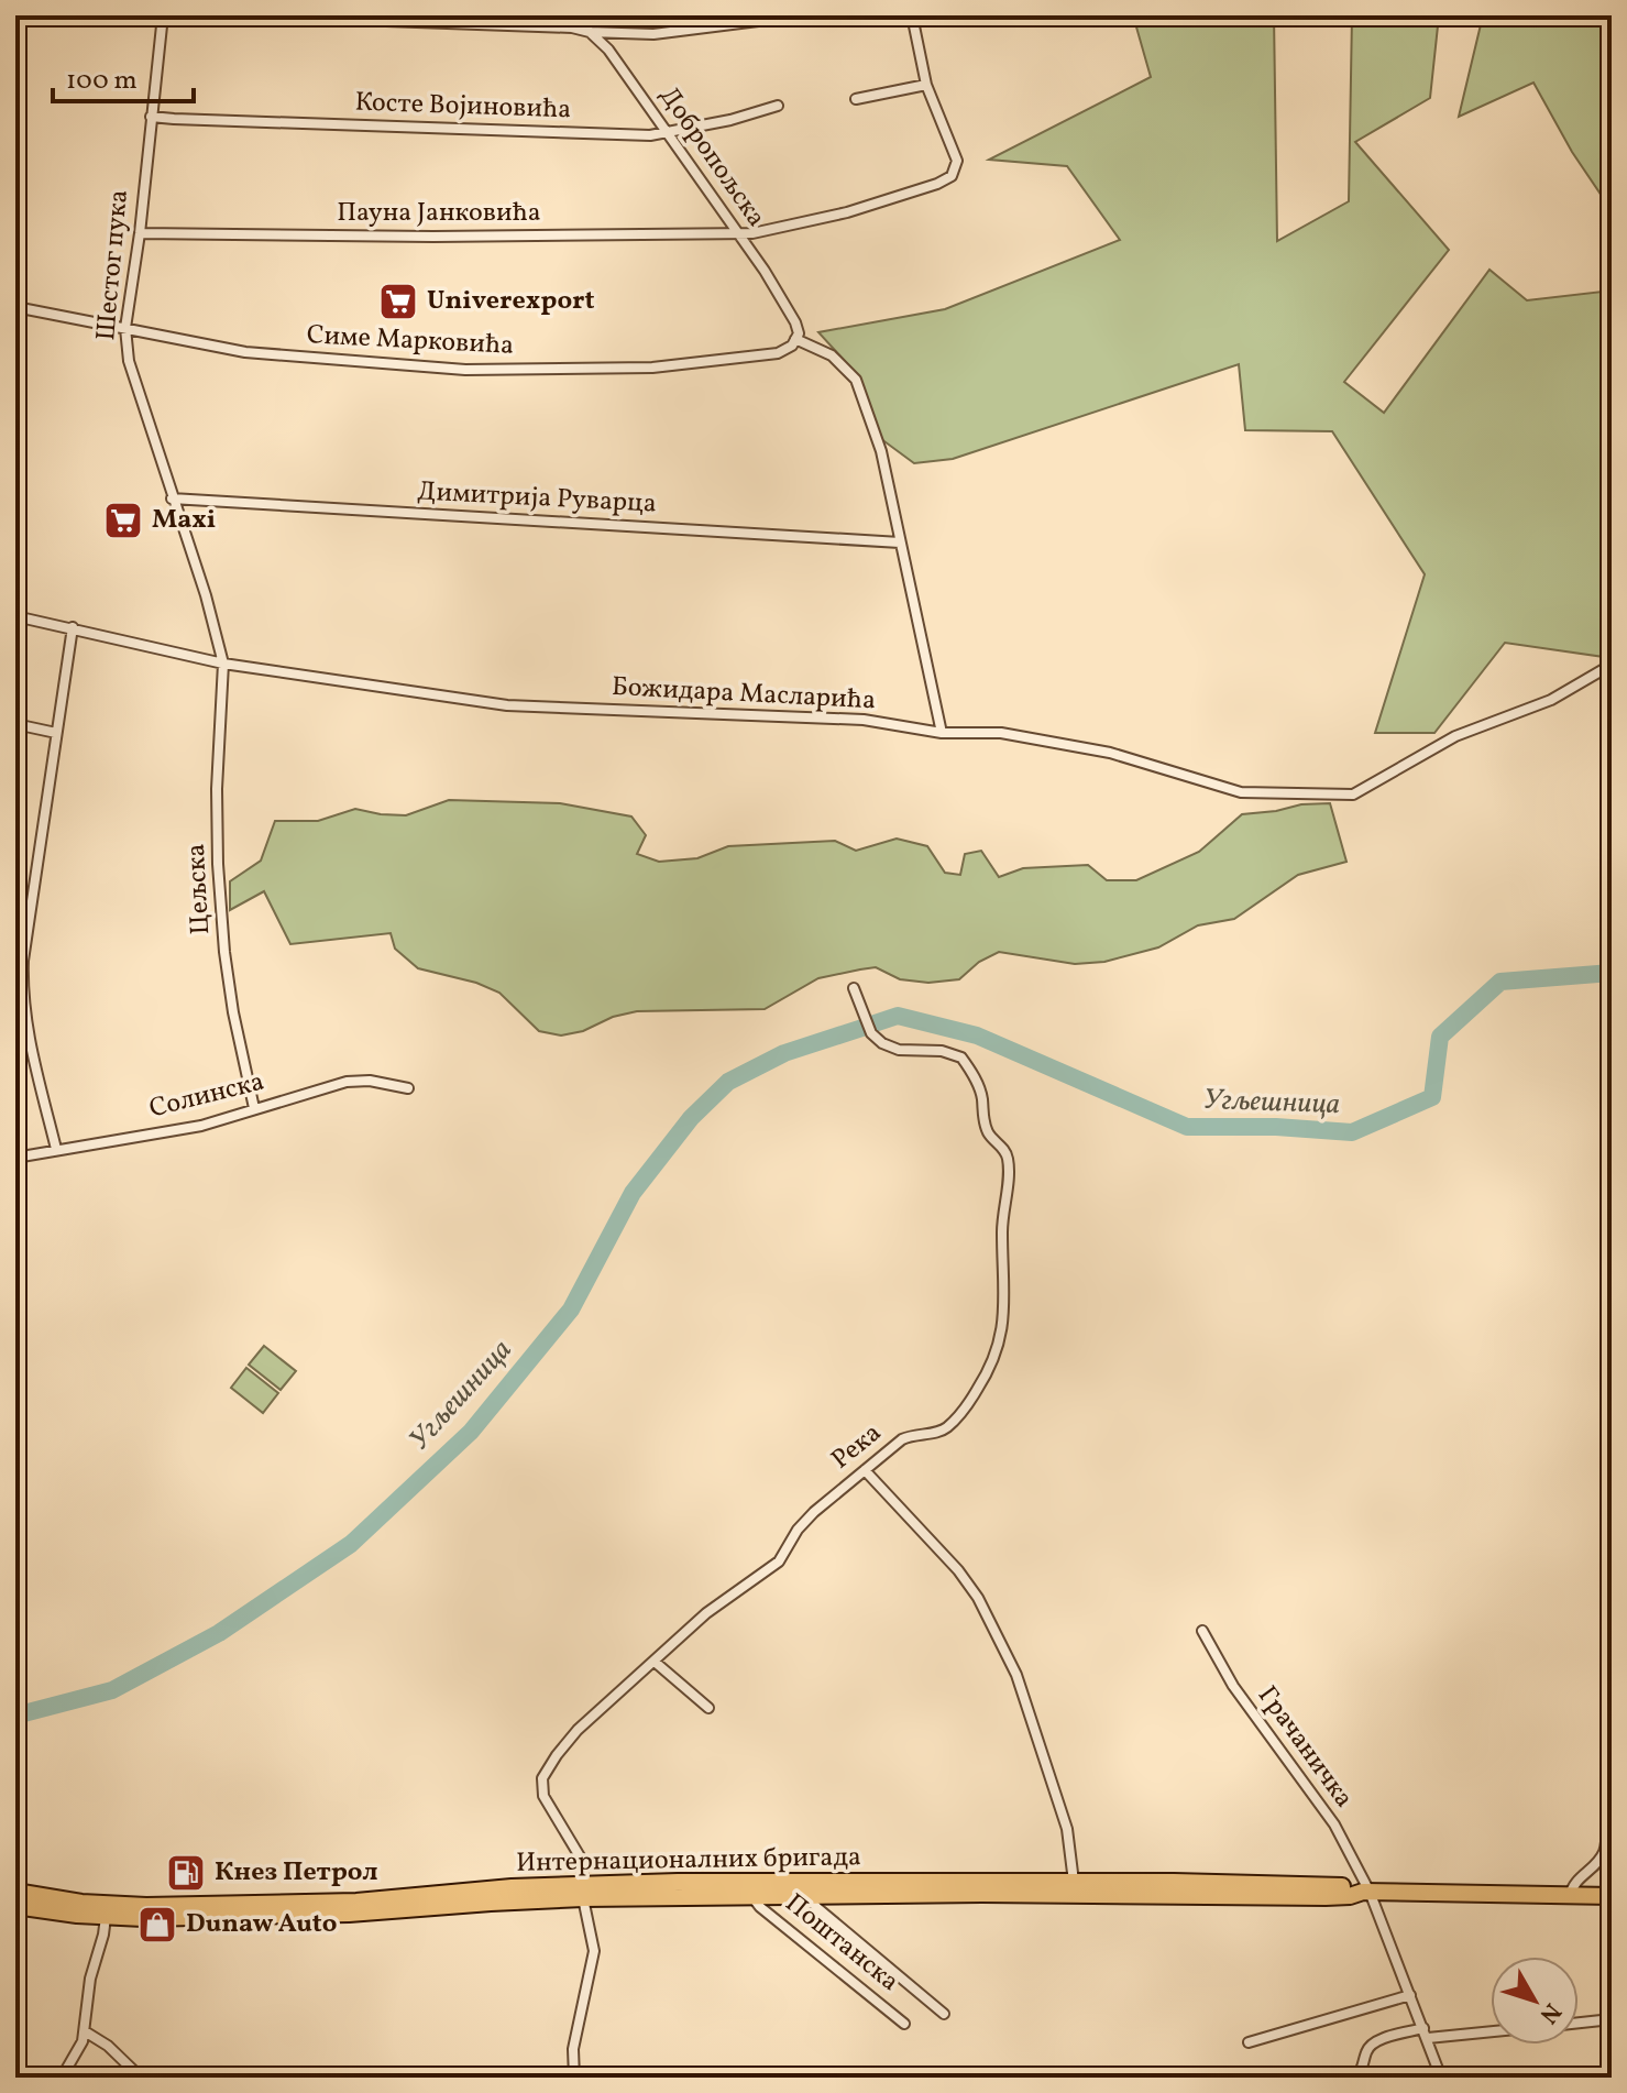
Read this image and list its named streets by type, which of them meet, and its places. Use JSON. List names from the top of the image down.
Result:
{
  "streets": {
    "main road": ["Интернационалних бригада"],
    "street": [
      "Косте Војиновића",
      "Добропољска",
      "Пауна Јанковића",
      "Шестог пука",
      "Симе Марковића",
      "Димитрија Руварца",
      "Божидара Масларића",
      "Цељска",
      "Солинска",
      "Река",
      "Грачаничка",
      "Поштанска"
    ]
  },
  "crossings": [
    ["Косте Војиновића", "Добропољска"],
    ["Косте Војиновића", "Шестог пука"],
    ["Добропољска", "Пауна Јанковића"],
    ["Добропољска", "Симе Марковића"],
    ["Пауна Јанковића", "Шестог пука"],
    ["Шестог пука", "Симе Марковића"],
    ["Шестог пука", "Димитрија Руварца"],
    ["Шестог пука", "Божидара Масларића"],
    ["Шестог пука", "Цељска"],
    ["Божидара Масларића", "Цељска"],
    ["Цељска", "Солинска"],
    ["Река", "Интернационалних бригада"],
    ["Грачаничка", "Интернационалних бригада"],
    ["Интернационалних бригада", "Поштанска"]
  ],
  "water": ["Угљешница"],
  "places": {
    "supermarket": ["Univerexport", "Maxi"],
    "fuel station": ["Кнез Петрол"],
    "shop": ["Dunaw Auto"]
  },
  "scale_bar": "100 m",
  "north": "bottom right"
}
